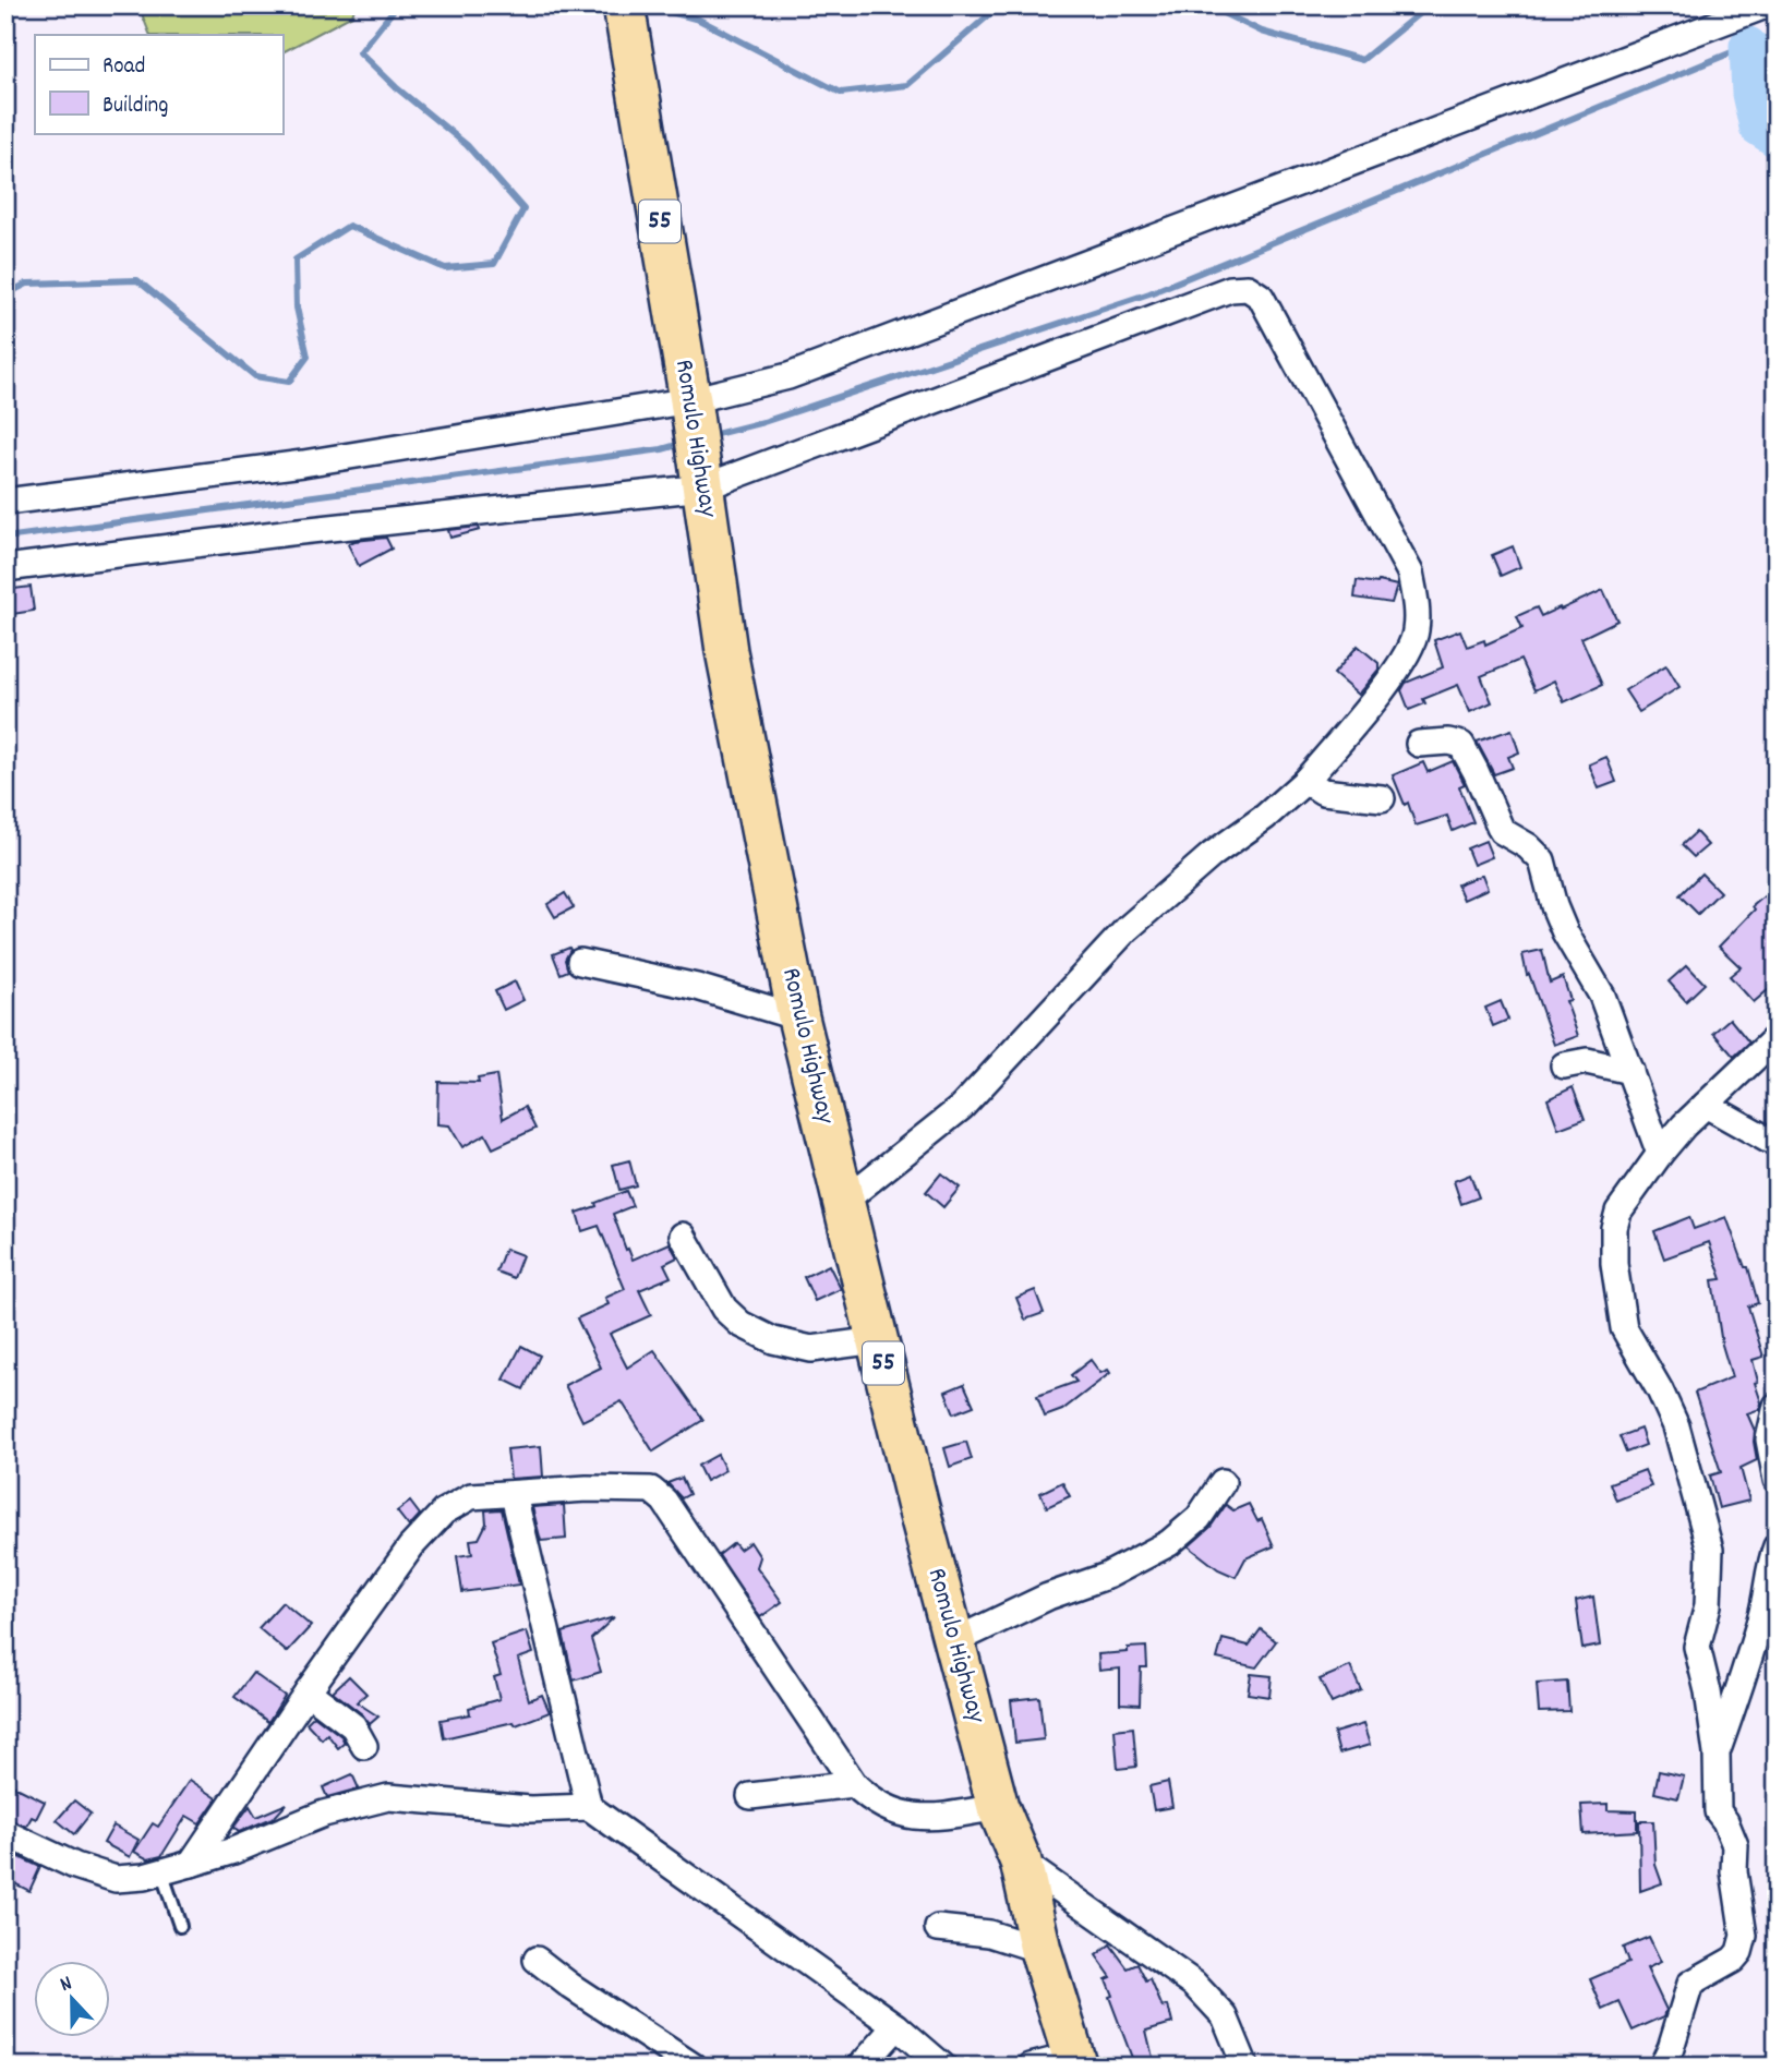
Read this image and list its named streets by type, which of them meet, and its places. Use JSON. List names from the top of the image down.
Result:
{
  "streets": {
    "highway": ["55", "Romulo Highway"]
  },
  "legend": ["Road", "Building"],
  "north": "top"
}
